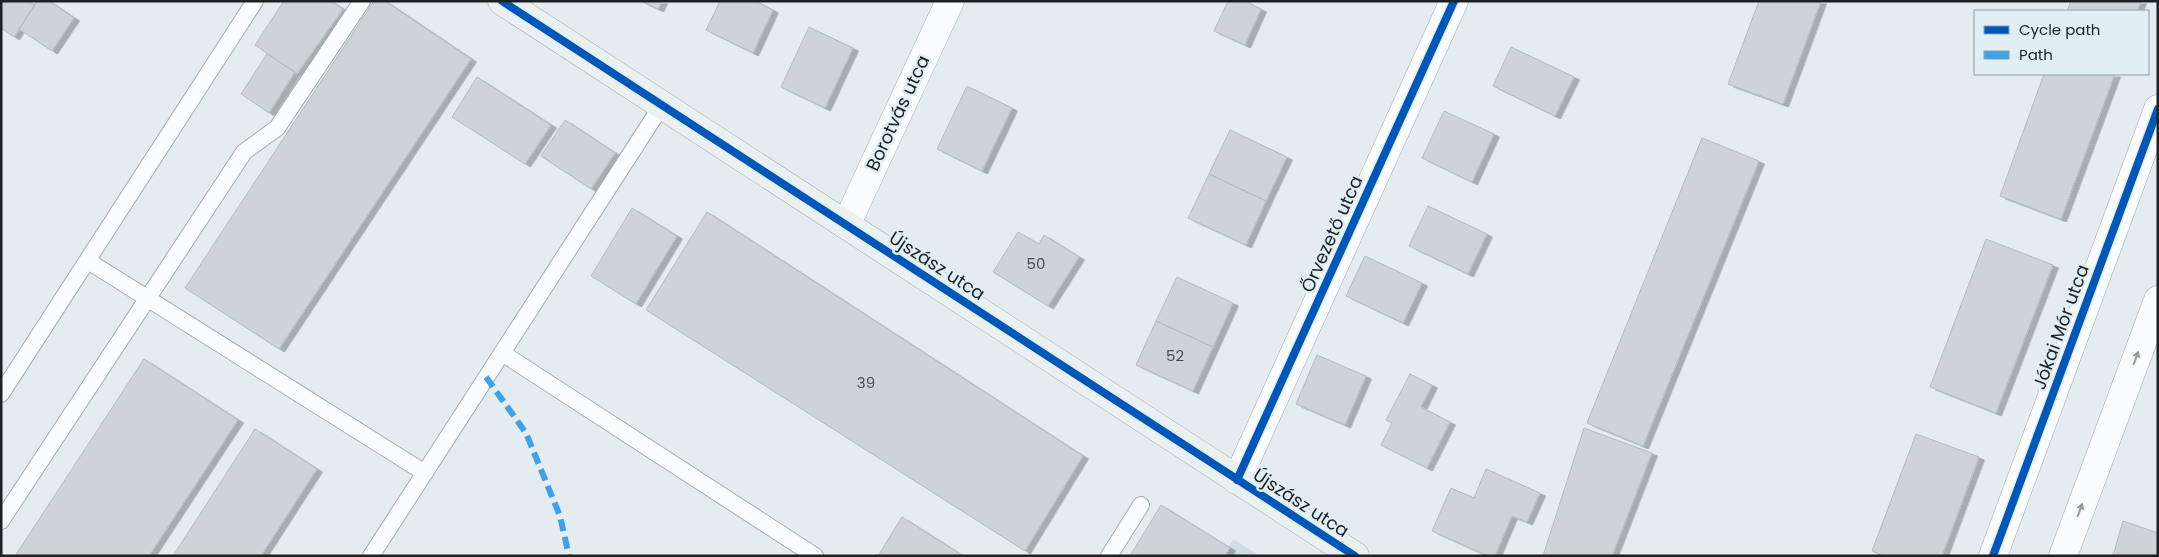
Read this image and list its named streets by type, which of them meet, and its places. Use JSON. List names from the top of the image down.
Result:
{
  "streets": {
    "street": [
      "Borotvás utca",
      "Őrvezető utca",
      "Újszász utca",
      "Jókai Mór utca"
    ]
  },
  "crossings": [
    ["Borotvás utca", "Újszász utca"],
    ["Őrvezető utca", "Újszász utca"]
  ],
  "house_numbers": ["50", "52", "39"],
  "legend": ["Cycle path", "Path"]
}
